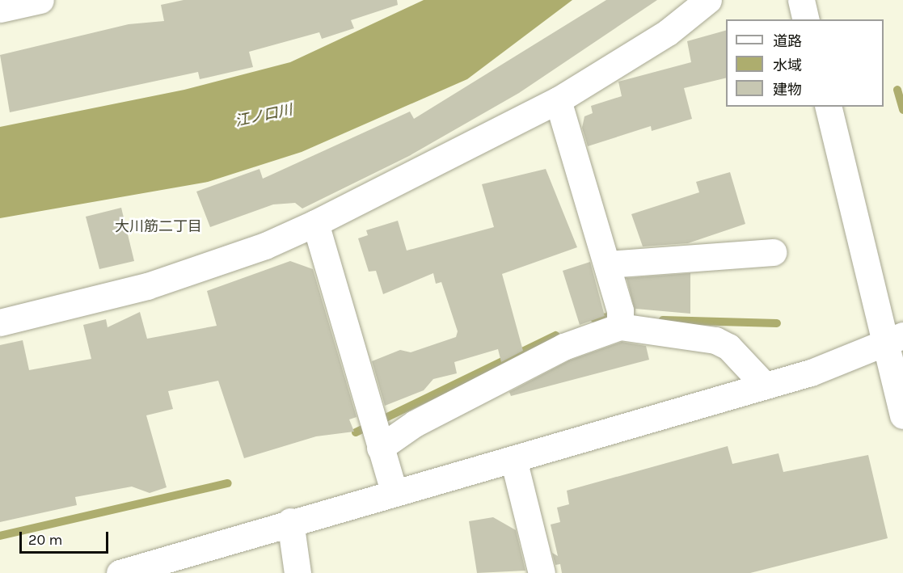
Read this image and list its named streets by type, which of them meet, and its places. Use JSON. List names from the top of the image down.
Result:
{
  "districts": ["大川筋二丁目"],
  "water": ["江ノ口川"],
  "legend": ["道路", "水域", "建物"],
  "scale_bar": "20 m"
}
